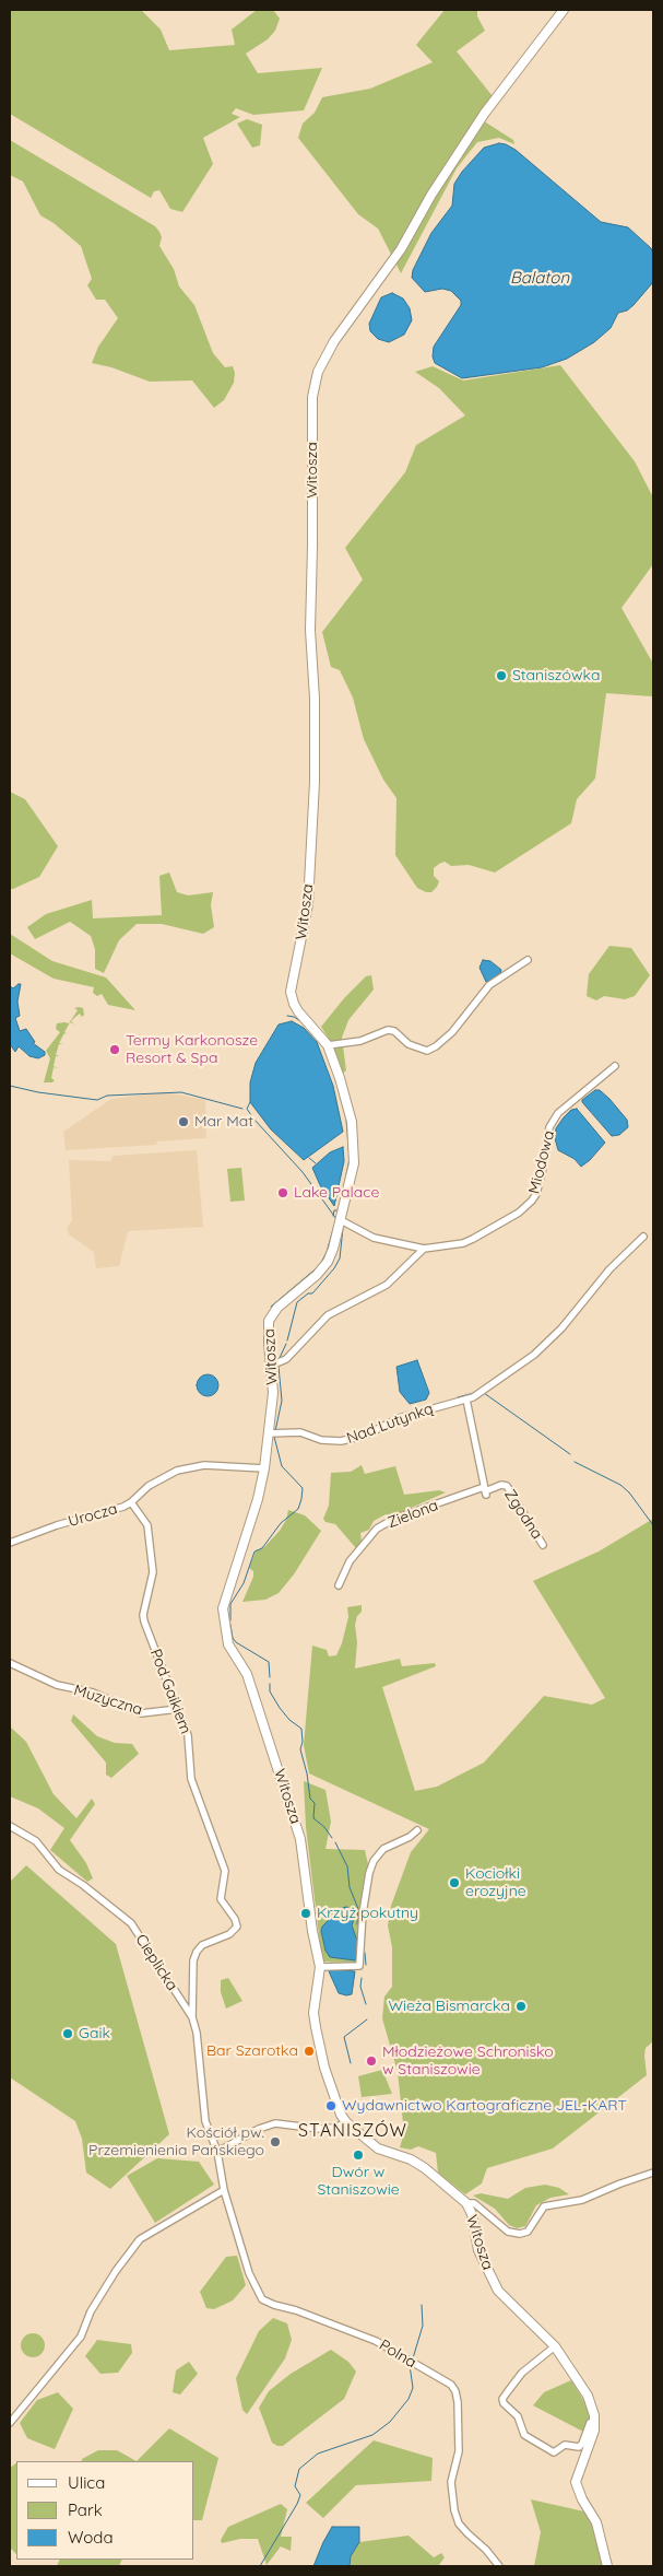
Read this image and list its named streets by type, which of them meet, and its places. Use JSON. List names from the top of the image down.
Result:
{
  "streets": {
    "street": [
      "Witosza",
      "Miodowa",
      "Nad Lutynką",
      "Zielona",
      "Zgodna",
      "Urocza",
      "Pod Gaikiem",
      "Muzyczna",
      "Cieplicka",
      "Polna"
    ]
  },
  "crossings": [
    ["Witosza", "Miodowa"],
    ["Witosza", "Nad Lutynką"],
    ["Witosza", "Urocza"],
    ["Zielona", "Zgodna"],
    ["Urocza", "Pod Gaikiem"],
    ["Pod Gaikiem", "Muzyczna"],
    ["Pod Gaikiem", "Cieplicka"],
    ["Cieplicka", "Polna"]
  ],
  "districts": ["STANISZÓW"],
  "water": ["Balaton"],
  "places": [
    "Staniszówka",
    "Termy Karkonosze Resort & Spa",
    "Mar Mat",
    "Lake Palace",
    "Kociołki erozyjne",
    "Krzyż pokutny",
    "Wieża Bismarcka",
    "Gaik",
    "Bar Szarotka",
    "Młodzieżowe Schronisko w Staniszowie",
    "Wydawnictwo Kartograficzne JEL-KART",
    "Kościół pw. Przemienienia Pańskiego",
    "Dwór w Staniszowie"
  ],
  "legend": ["Ulica", "Park", "Woda"]
}
